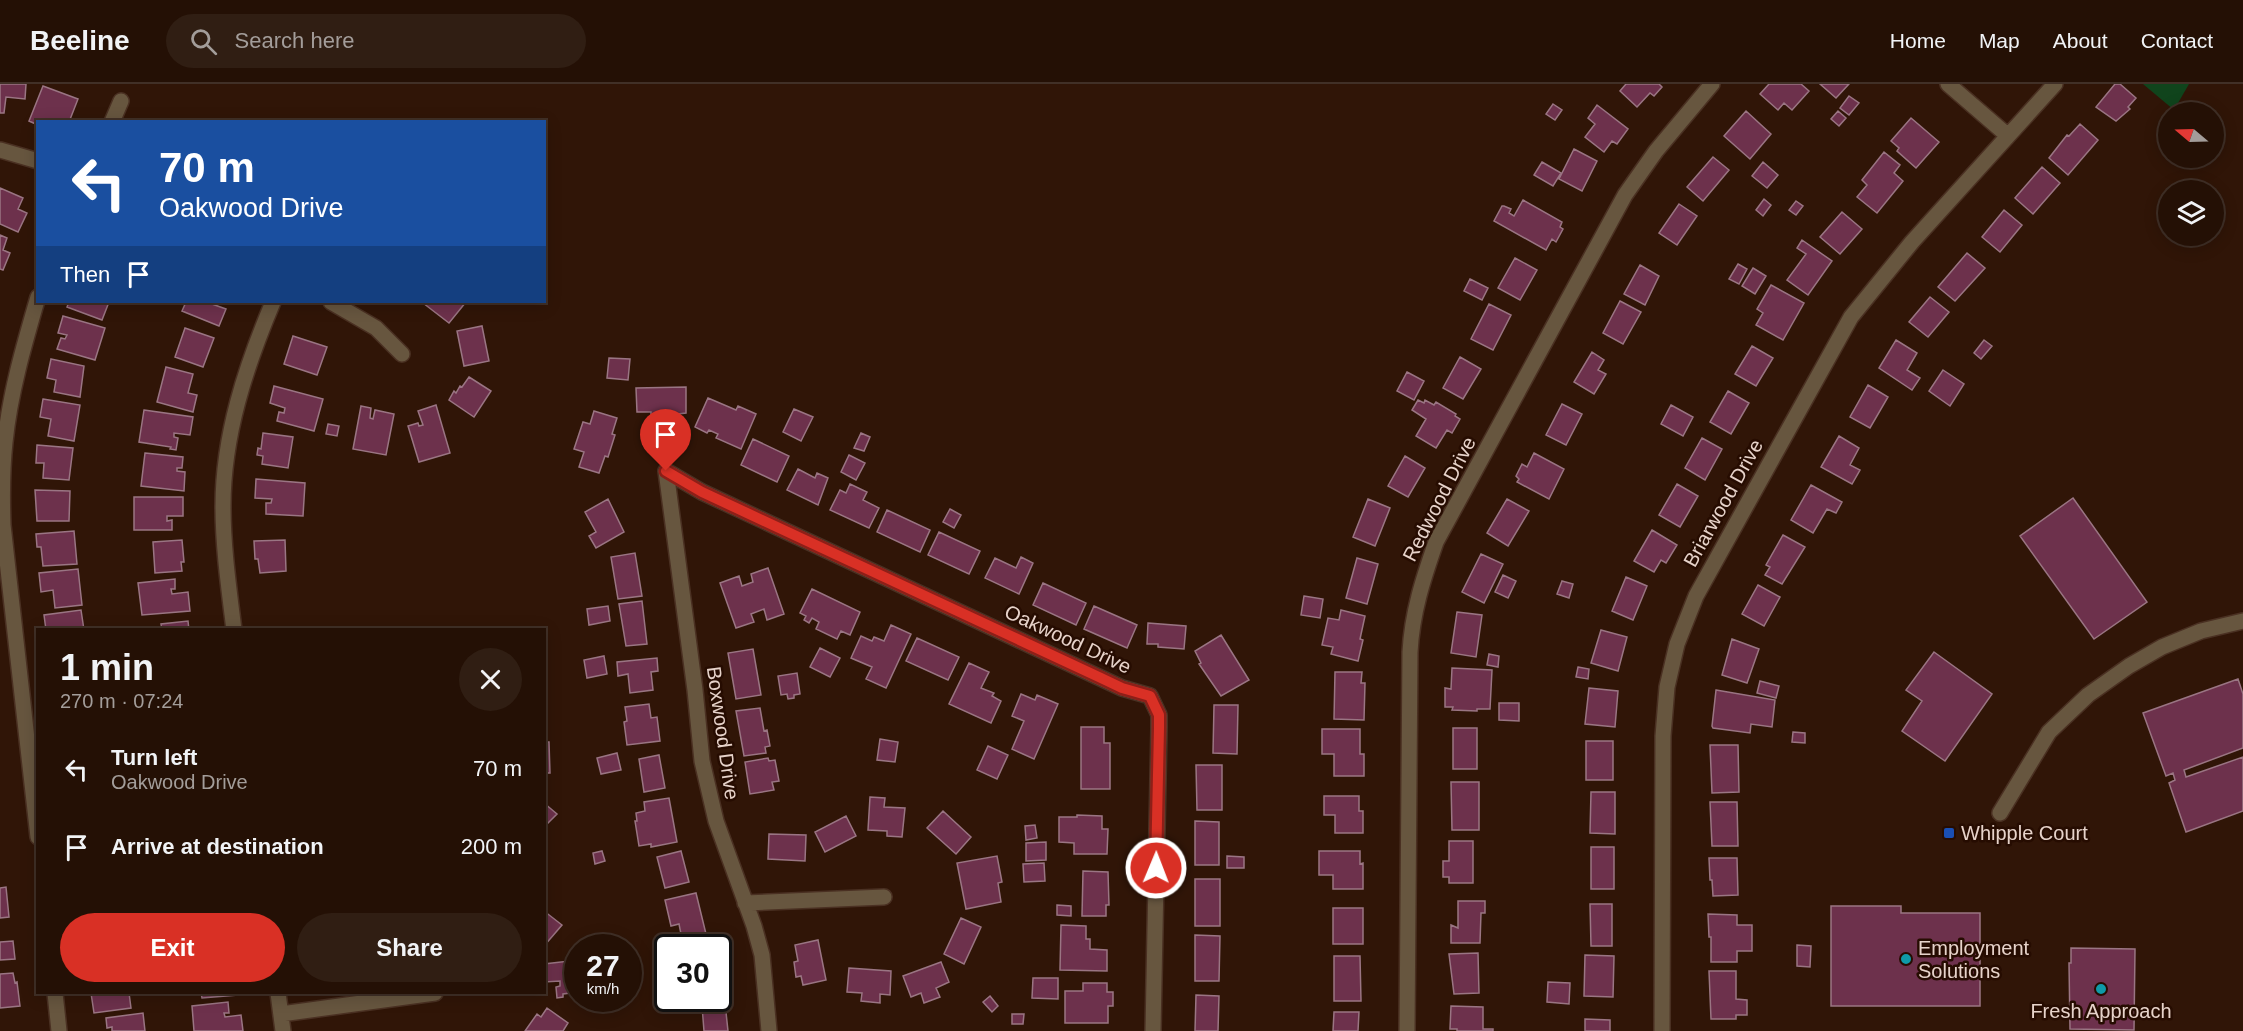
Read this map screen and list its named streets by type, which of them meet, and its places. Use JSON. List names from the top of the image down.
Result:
{
  "streets": {
    "street": [
      "Redwood Drive",
      "Briarwood Drive",
      "Oakwood Drive",
      "Boxwood Drive"
    ]
  },
  "crossings": [
    ["Oakwood Drive", "Boxwood Drive"]
  ],
  "places": {
    "transit": ["Whipple Court"],
    "other": ["Employment Solutions", "Fresh Approach"]
  },
  "north": "left",
  "page": {
    "header": "Beeline",
    "search": "Search here",
    "nav": [
      "Home",
      "Map",
      "About",
      "Contact"
    ],
    "turn": ["70 m", "Oakwood Drive"],
    "then": "Then",
    "heading": ["1 min", "270 m · 07:24"],
    "list": [
      {
        "name": "Turn left",
        "note": "Oakwood Drive",
        "value": "70 m"
      },
      {
        "name": "Arrive at destination",
        "value": "200 m"
      }
    ],
    "buttons": ["Exit", "Share"],
    "speed": "27 km/h",
    "limit": "30"
  }
}
